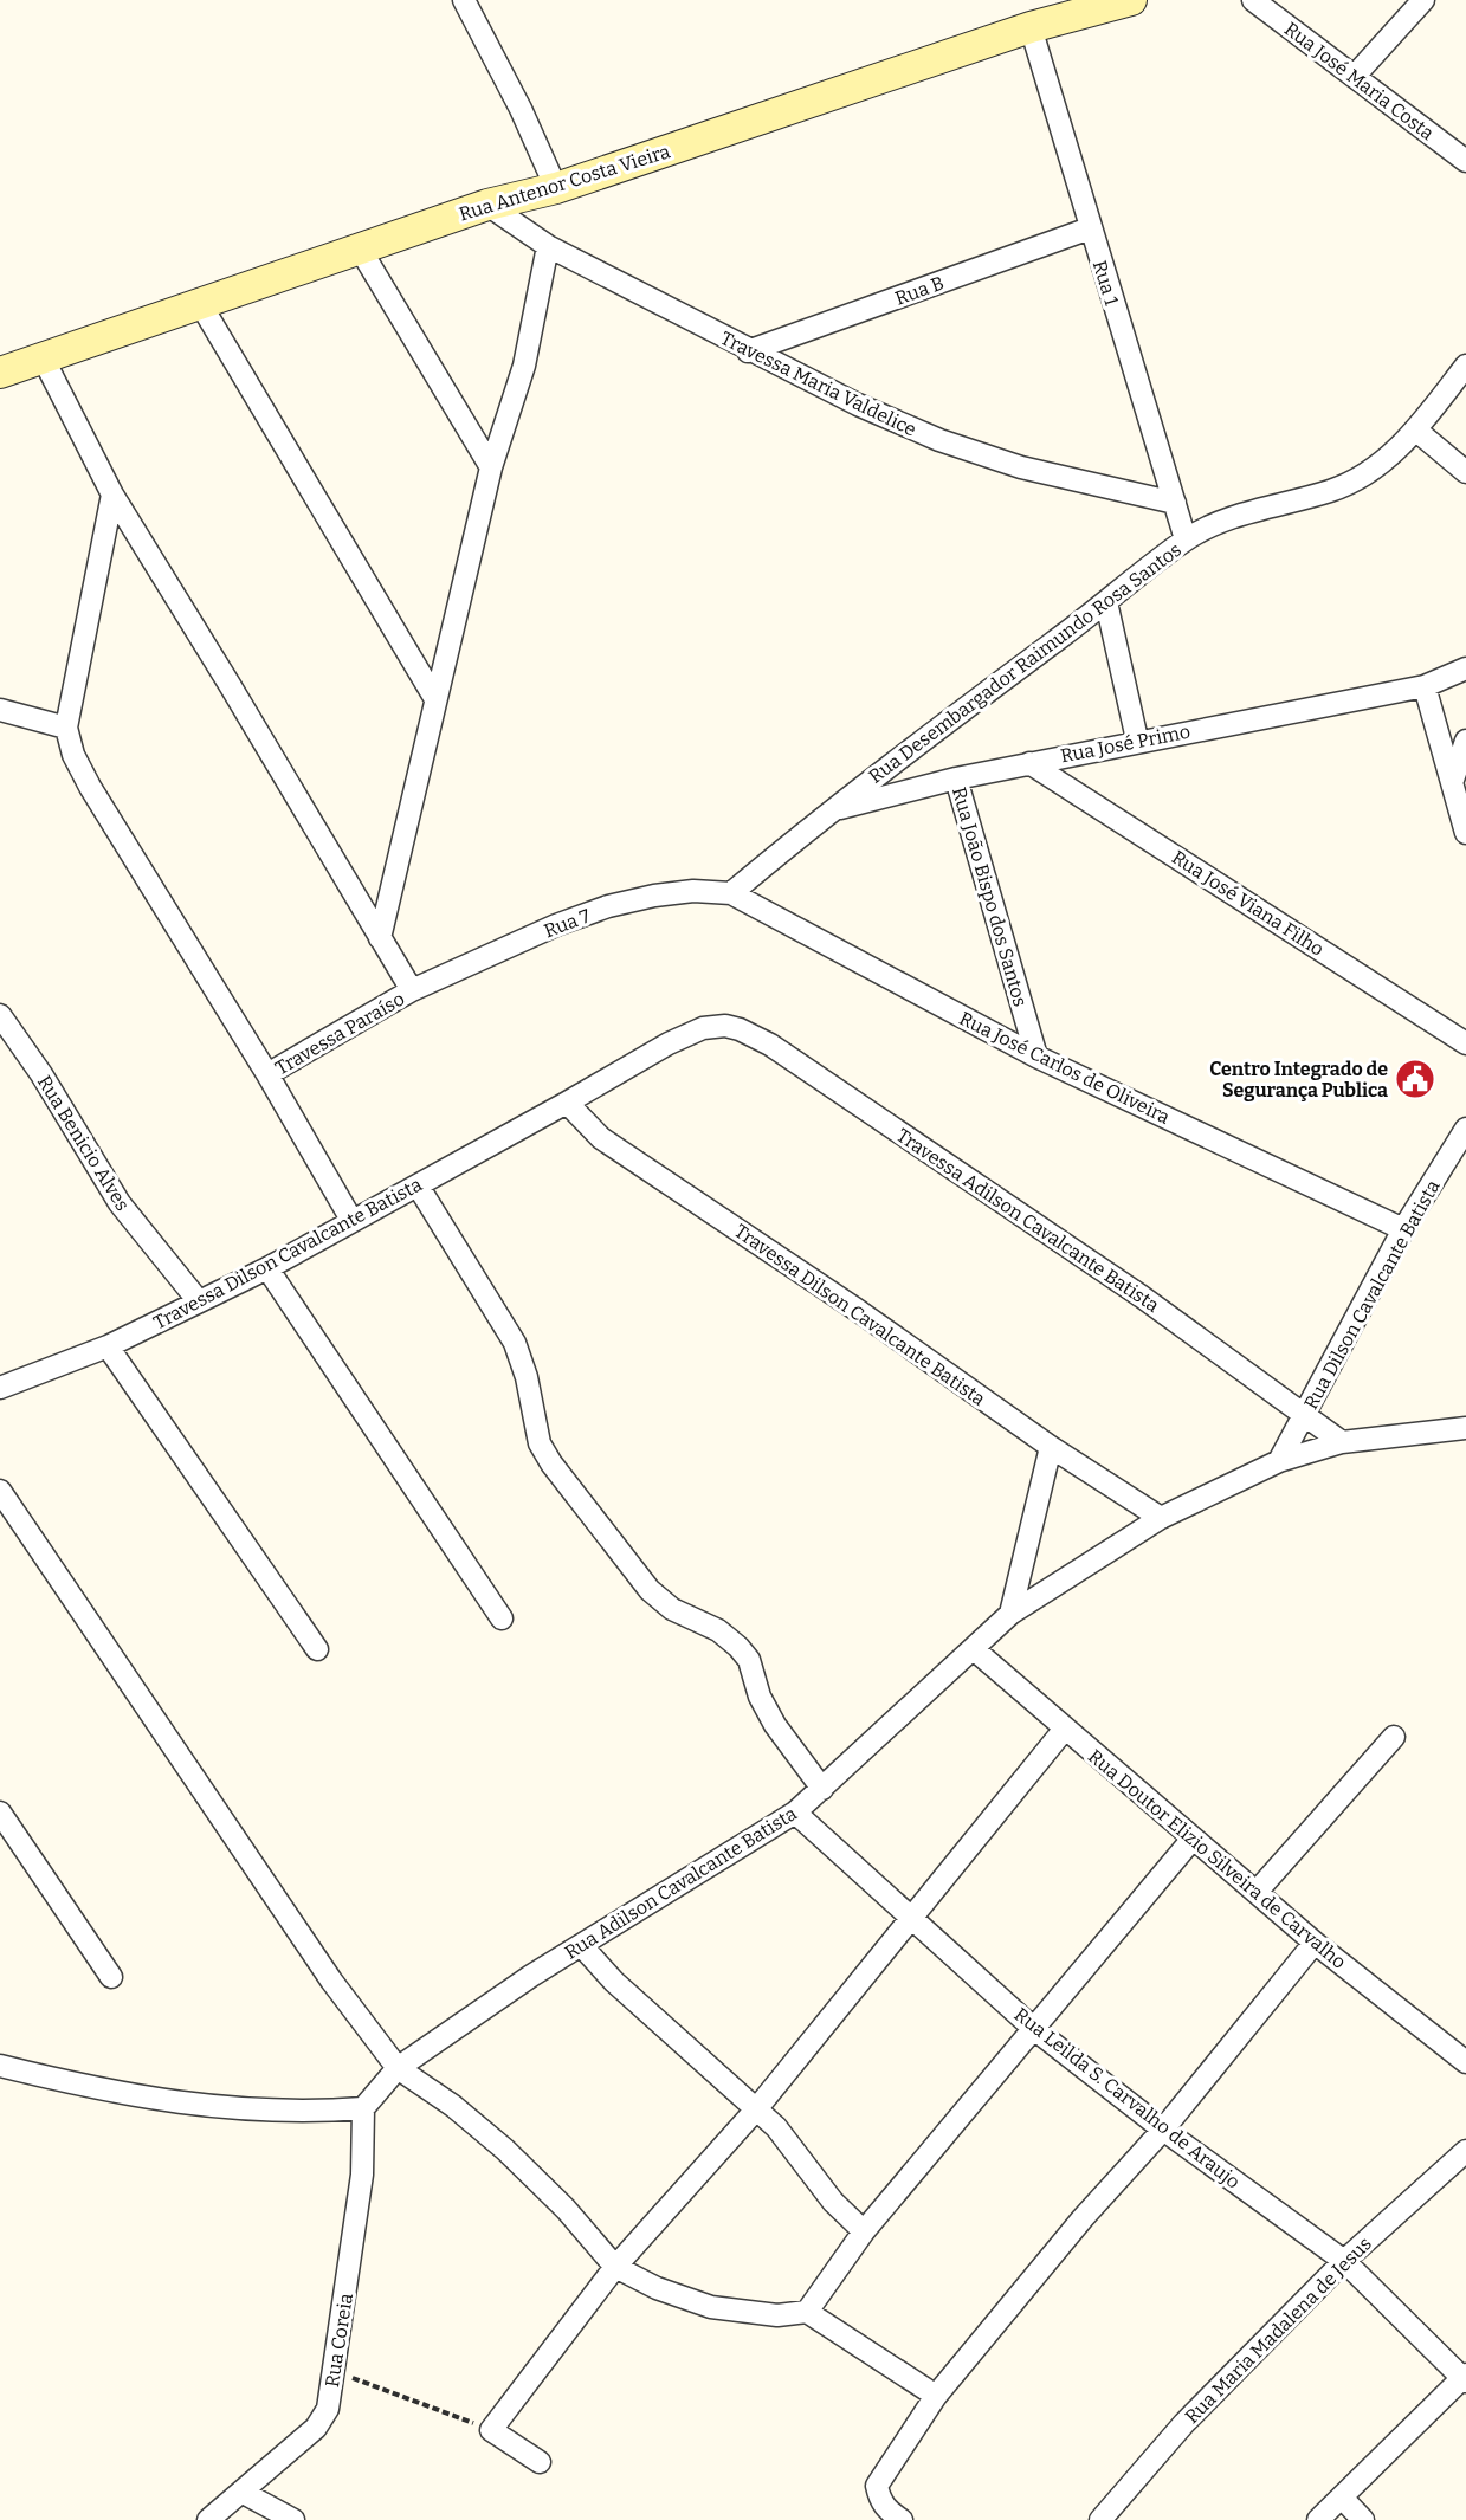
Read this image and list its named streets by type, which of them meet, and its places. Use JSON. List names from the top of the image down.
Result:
{
  "streets": {
    "main road": ["Rua Antenor Costa Vieira"],
    "street": [
      "Rua José Maria Costa",
      "Rua 1",
      "Rua B",
      "Travessa Maria Valdelice",
      "Rua Desembargador Raimundo Rosa Santos",
      "Rua José Primo",
      "Rua João Bispo dos Santos",
      "Rua José Viana Filho",
      "Rua 7",
      "Travessa Paraíso",
      "Rua José Carlos de Oliveira",
      "Rua Benicio Alves",
      "Travessa Adilson Cavalcante Batista",
      "Travessa Dilson Cavalcante Batista",
      "Rua Dilson Cavalcante Batista",
      "Rua Doutor Elizio Silveira de Carvalho",
      "Rua Adilson Cavalcante Batista",
      "Rua Leilda S. Carvalho de Araujo",
      "Rua Maria Madalena de Jesus",
      "Rua Coreia"
    ]
  },
  "crossings": [
    ["Rua Antenor Costa Vieira", "Rua 1"],
    ["Rua Antenor Costa Vieira", "Travessa Maria Valdelice"],
    ["Rua 1", "Rua B"],
    ["Rua 1", "Travessa Maria Valdelice"],
    ["Rua 1", "Rua Desembargador Raimundo Rosa Santos"],
    ["Rua B", "Travessa Maria Valdelice"],
    ["Rua Desembargador Raimundo Rosa Santos", "Rua José Primo"],
    ["Rua Desembargador Raimundo Rosa Santos", "Rua 7"],
    ["Rua Desembargador Raimundo Rosa Santos", "Rua José Carlos de Oliveira"],
    ["Rua José Primo", "Rua João Bispo dos Santos"],
    ["Rua José Primo", "Rua José Viana Filho"],
    ["Rua João Bispo dos Santos", "Rua José Carlos de Oliveira"],
    ["Rua 7", "Travessa Paraíso"],
    ["Rua 7", "Rua José Carlos de Oliveira"],
    ["Rua José Carlos de Oliveira", "Rua Dilson Cavalcante Batista"],
    ["Rua Benicio Alves", "Travessa Dilson Cavalcante Batista"],
    ["Travessa Adilson Cavalcante Batista", "Travessa Dilson Cavalcante Batista"],
    ["Travessa Adilson Cavalcante Batista", "Rua Dilson Cavalcante Batista"],
    ["Travessa Adilson Cavalcante Batista", "Rua Adilson Cavalcante Batista"],
    ["Travessa Dilson Cavalcante Batista", "Rua Adilson Cavalcante Batista"],
    ["Rua Dilson Cavalcante Batista", "Rua Adilson Cavalcante Batista"],
    ["Rua Doutor Elizio Silveira de Carvalho", "Rua Adilson Cavalcante Batista"],
    ["Rua Adilson Cavalcante Batista", "Rua Leilda S. Carvalho de Araujo"],
    ["Rua Adilson Cavalcante Batista", "Rua Coreia"],
    ["Rua Leilda S. Carvalho de Araujo", "Rua Maria Madalena de Jesus"]
  ],
  "places": {
    "public building": ["Centro Integrado de Segurança Publica"]
  }
}
